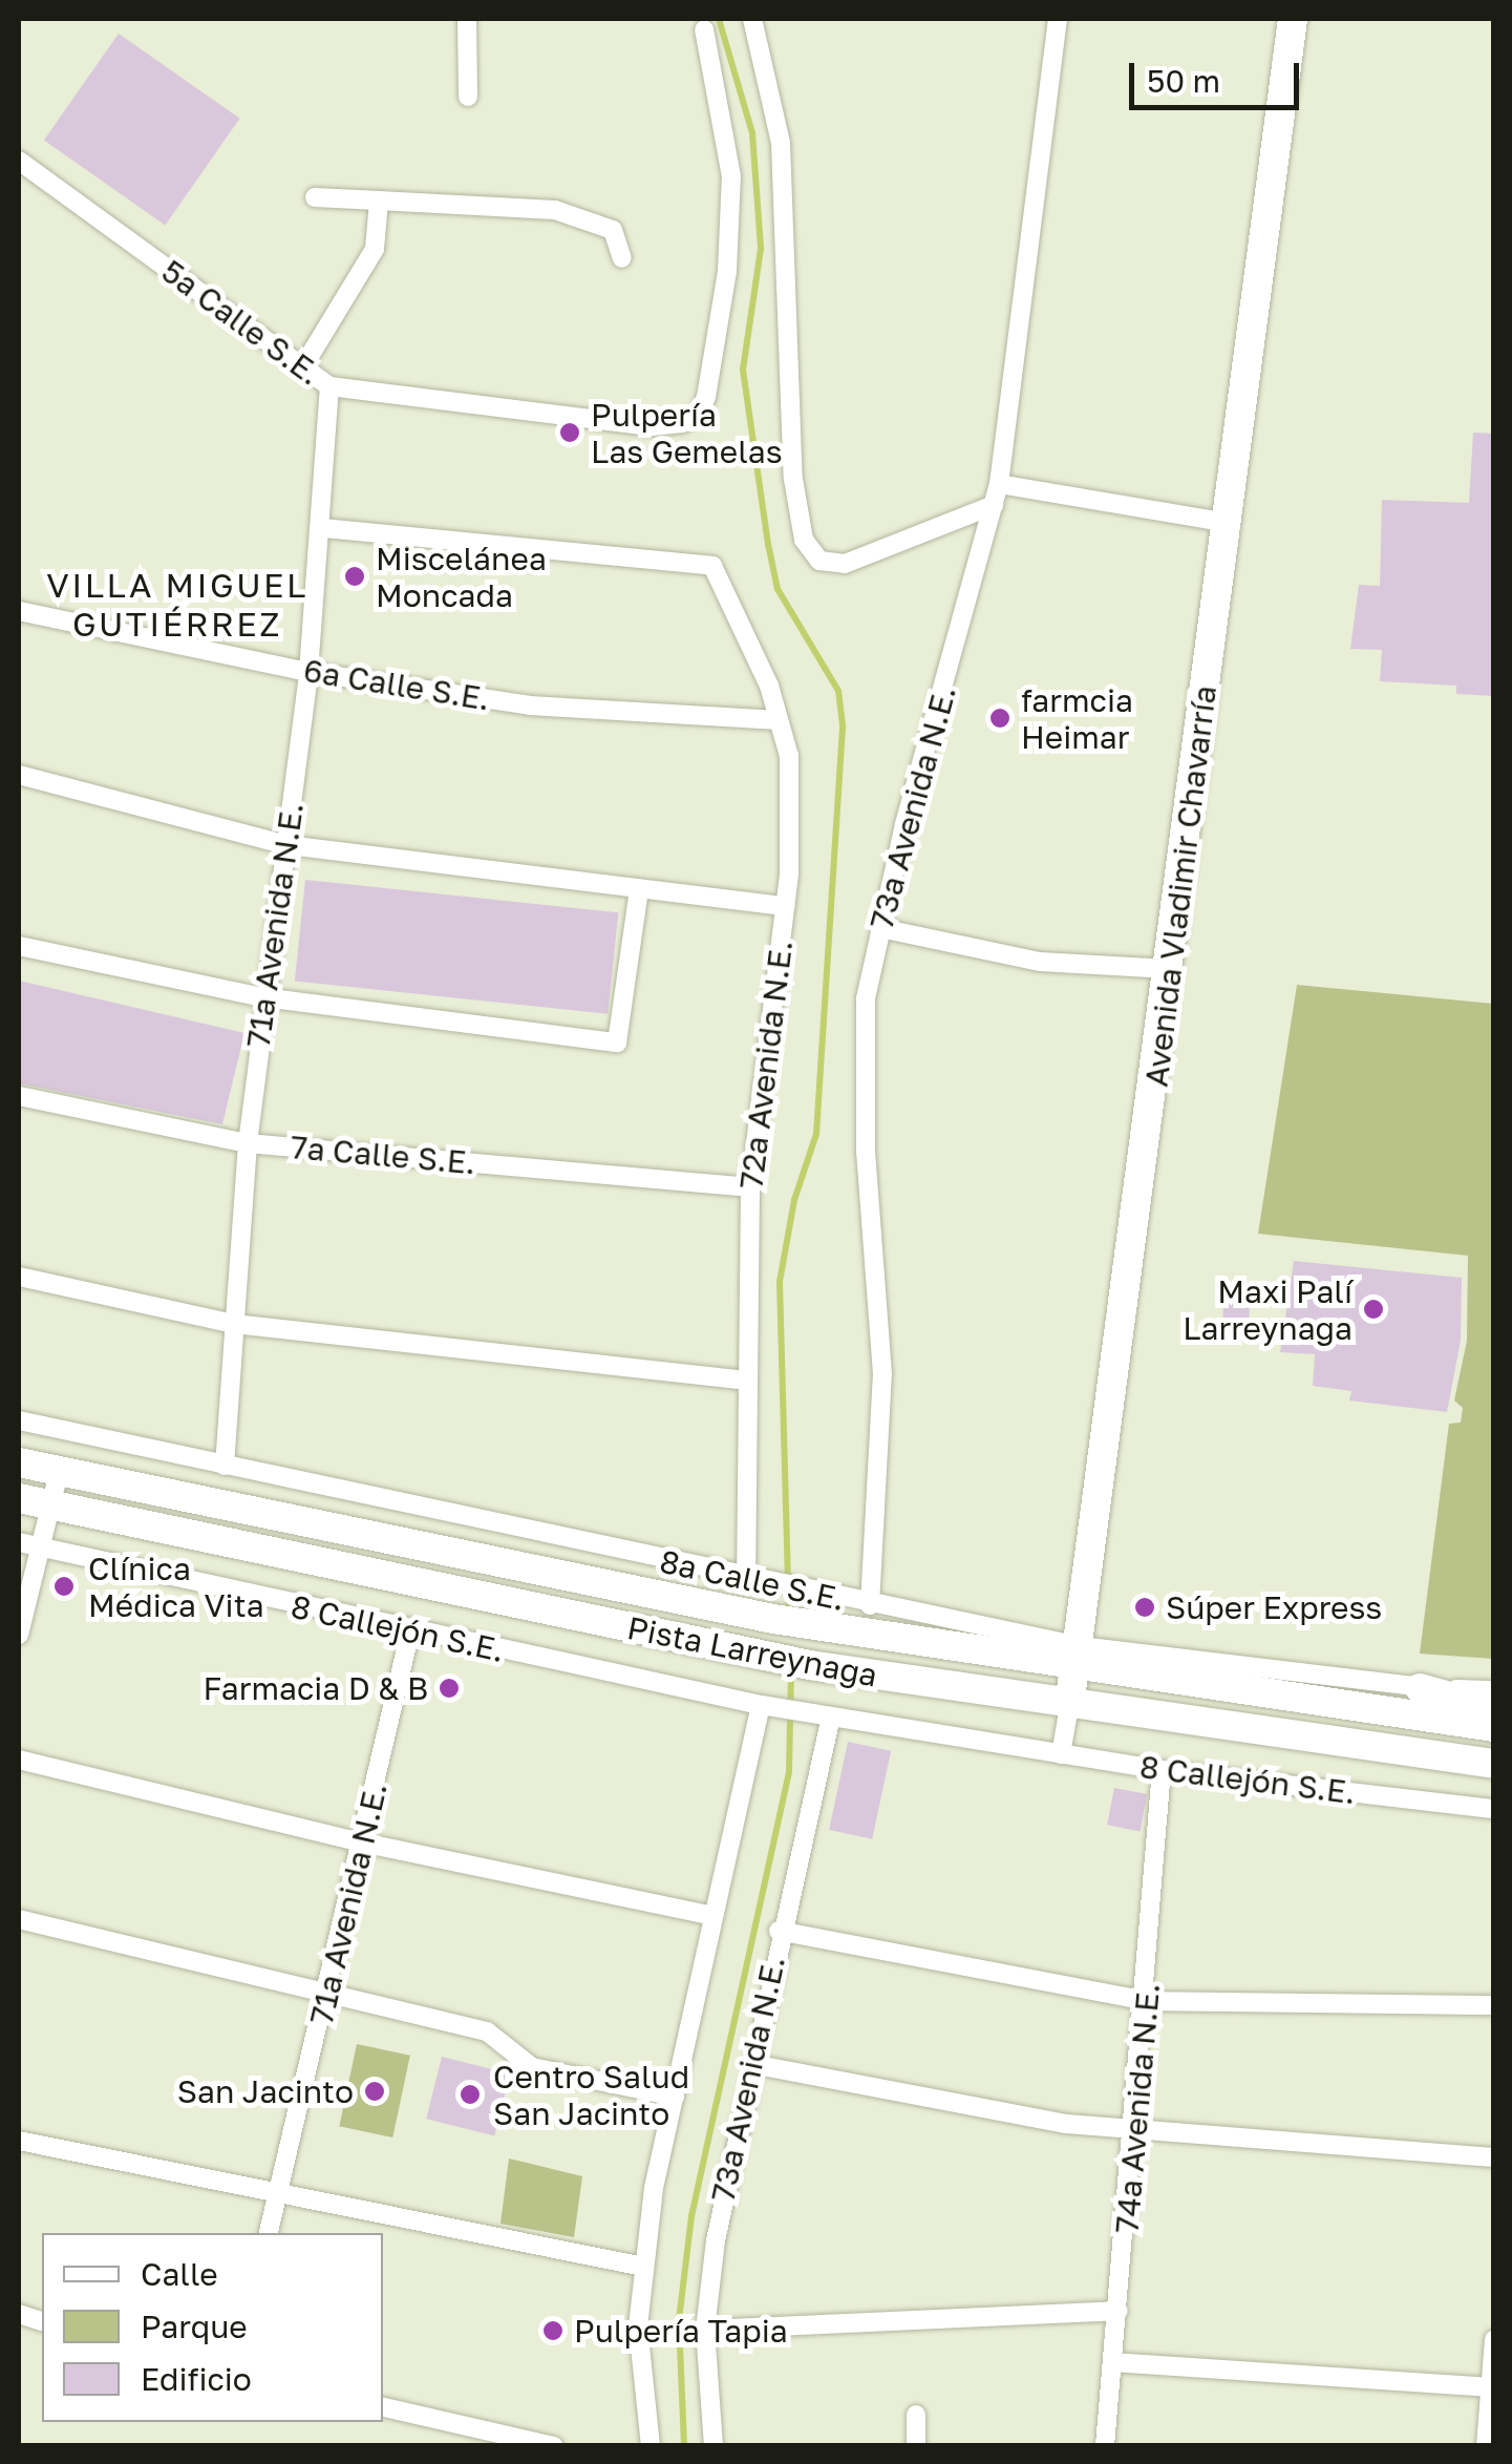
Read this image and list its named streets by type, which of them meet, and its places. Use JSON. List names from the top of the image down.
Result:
{
  "streets": {
    "main road": ["Avenida Vladimir Chavarría", "Pista Larreynaga"],
    "street": [
      "5a Calle S.E.",
      "6a Calle S.E.",
      "73a Avenida N.E.",
      "71a Avenida N.E.",
      "72a Avenida N.E.",
      "7a Calle S.E.",
      "8a Calle S.E.",
      "8 Callejón S.E.",
      "74a Avenida N.E."
    ]
  },
  "crossings": [
    ["5a Calle S.E.", "71a Avenida N.E."],
    ["6a Calle S.E.", "71a Avenida N.E."],
    ["6a Calle S.E.", "72a Avenida N.E."],
    ["73a Avenida N.E.", "8a Calle S.E."],
    ["73a Avenida N.E.", "8 Callejón S.E."],
    ["Avenida Vladimir Chavarría", "8a Calle S.E."],
    ["Avenida Vladimir Chavarría", "8 Callejón S.E."],
    ["Avenida Vladimir Chavarría", "Pista Larreynaga"],
    ["71a Avenida N.E.", "72a Avenida N.E."],
    ["71a Avenida N.E.", "7a Calle S.E."],
    ["71a Avenida N.E.", "8a Calle S.E."],
    ["71a Avenida N.E.", "8 Callejón S.E."],
    ["72a Avenida N.E.", "7a Calle S.E."],
    ["72a Avenida N.E.", "8a Calle S.E."],
    ["8a Calle S.E.", "Pista Larreynaga"],
    ["8 Callejón S.E.", "74a Avenida N.E."]
  ],
  "districts": ["VILLA MIGUEL GUTIÉRREZ"],
  "places": [
    "Pulpería Las Gemelas",
    "Miscelánea Moncada",
    "farmcia Heimar",
    "Maxi Palí Larreynaga",
    "Clínica Médica Vita",
    "Súper Express",
    "Farmacia D & B",
    "San Jacinto",
    "Centro Salud San Jacinto",
    "Pulpería Tapia"
  ],
  "legend": ["Calle", "Parque", "Edificio"],
  "scale_bar": "50 m"
}
